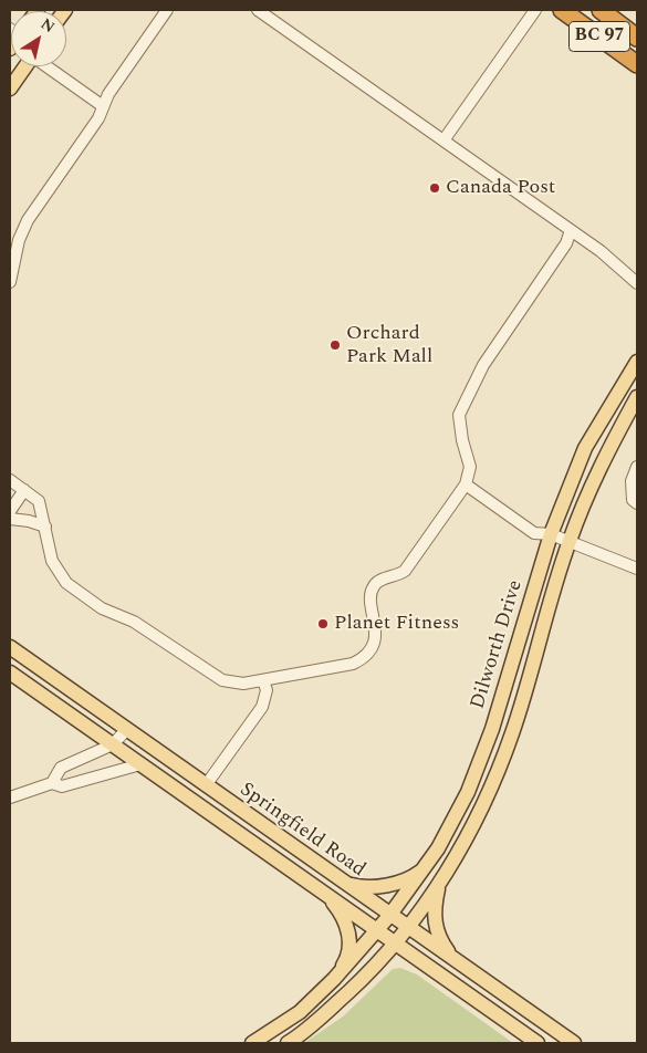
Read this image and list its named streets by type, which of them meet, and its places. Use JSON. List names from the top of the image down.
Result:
{
  "streets": {
    "highway": ["BC 97"],
    "main road": ["Dilworth Drive", "Springfield Road"]
  },
  "crossings": [
    ["Dilworth Drive", "Springfield Road"]
  ],
  "places": ["Canada Post", "Orchard Park Mall", "Planet Fitness"],
  "north": "top right"
}
